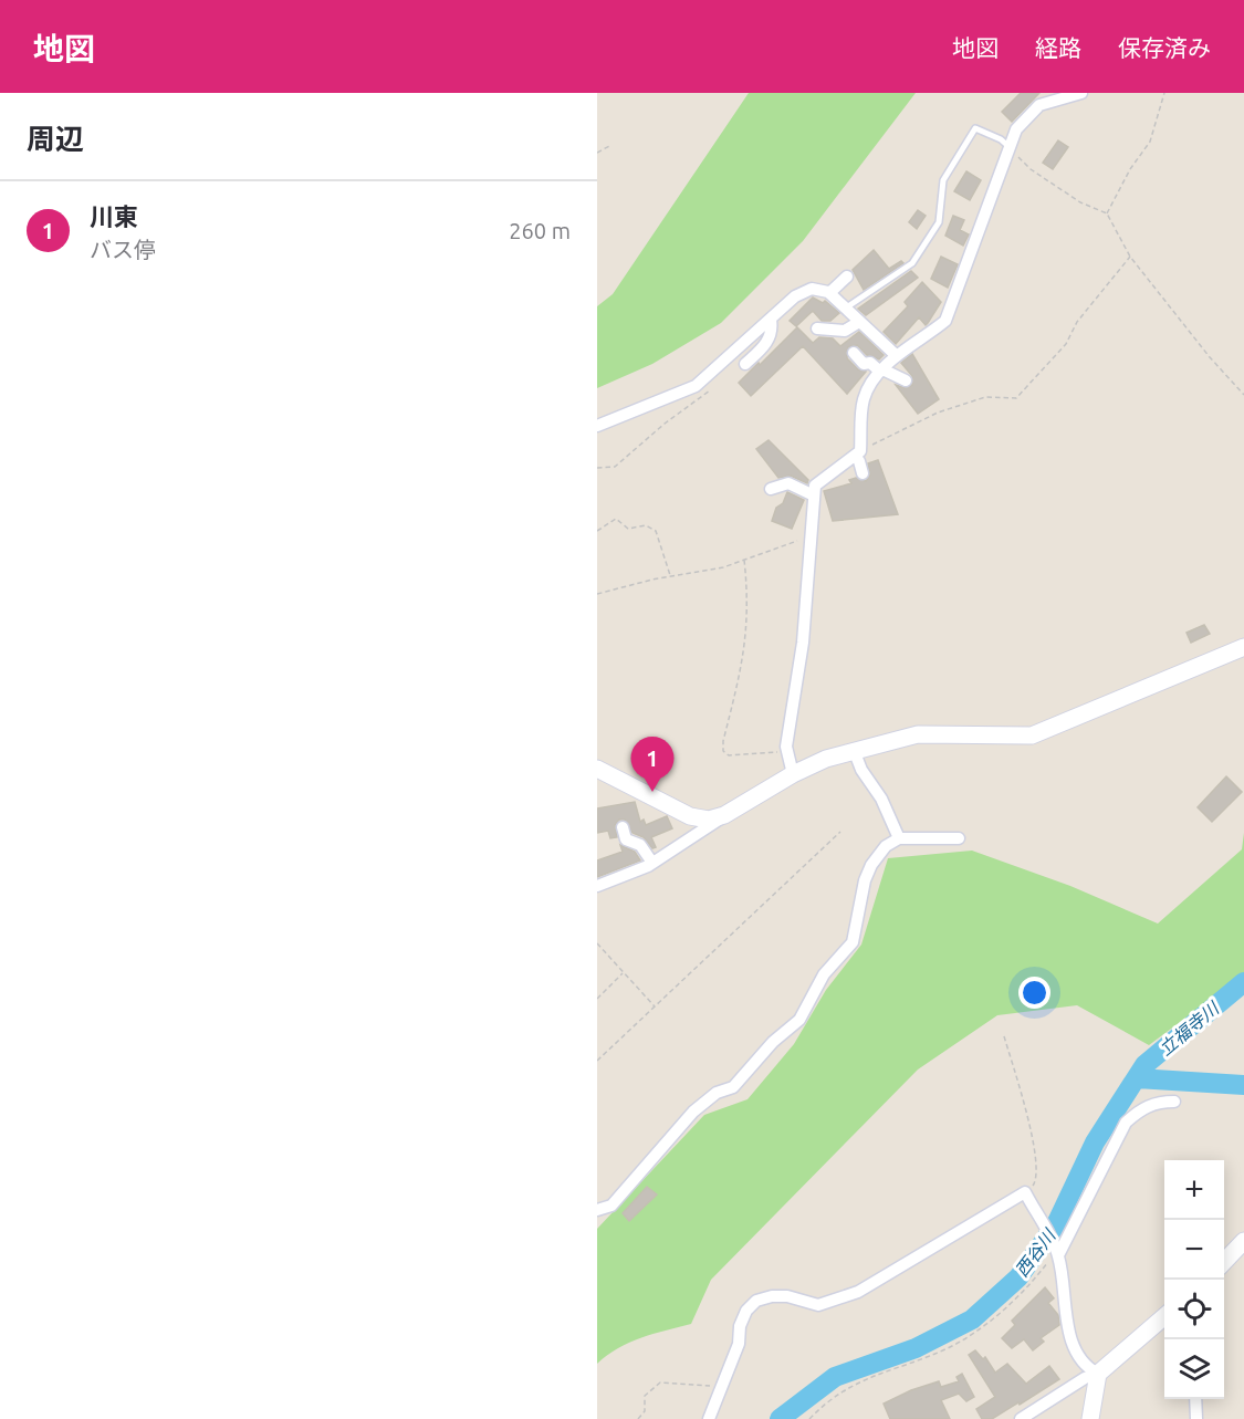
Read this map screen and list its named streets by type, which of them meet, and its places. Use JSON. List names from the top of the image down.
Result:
{
  "water": ["立福寺川", "西谷川"],
  "page": {
    "header": "地図",
    "nav": ["地図", "経路", "保存済み"],
    "heading": "周辺",
    "list": [
      {
        "mark": "1",
        "name": "川東",
        "note": "バス停",
        "value": "260 m"
      }
    ],
    "pins": "1",
    "map_buttons": ["+", "−"]
  }
}
